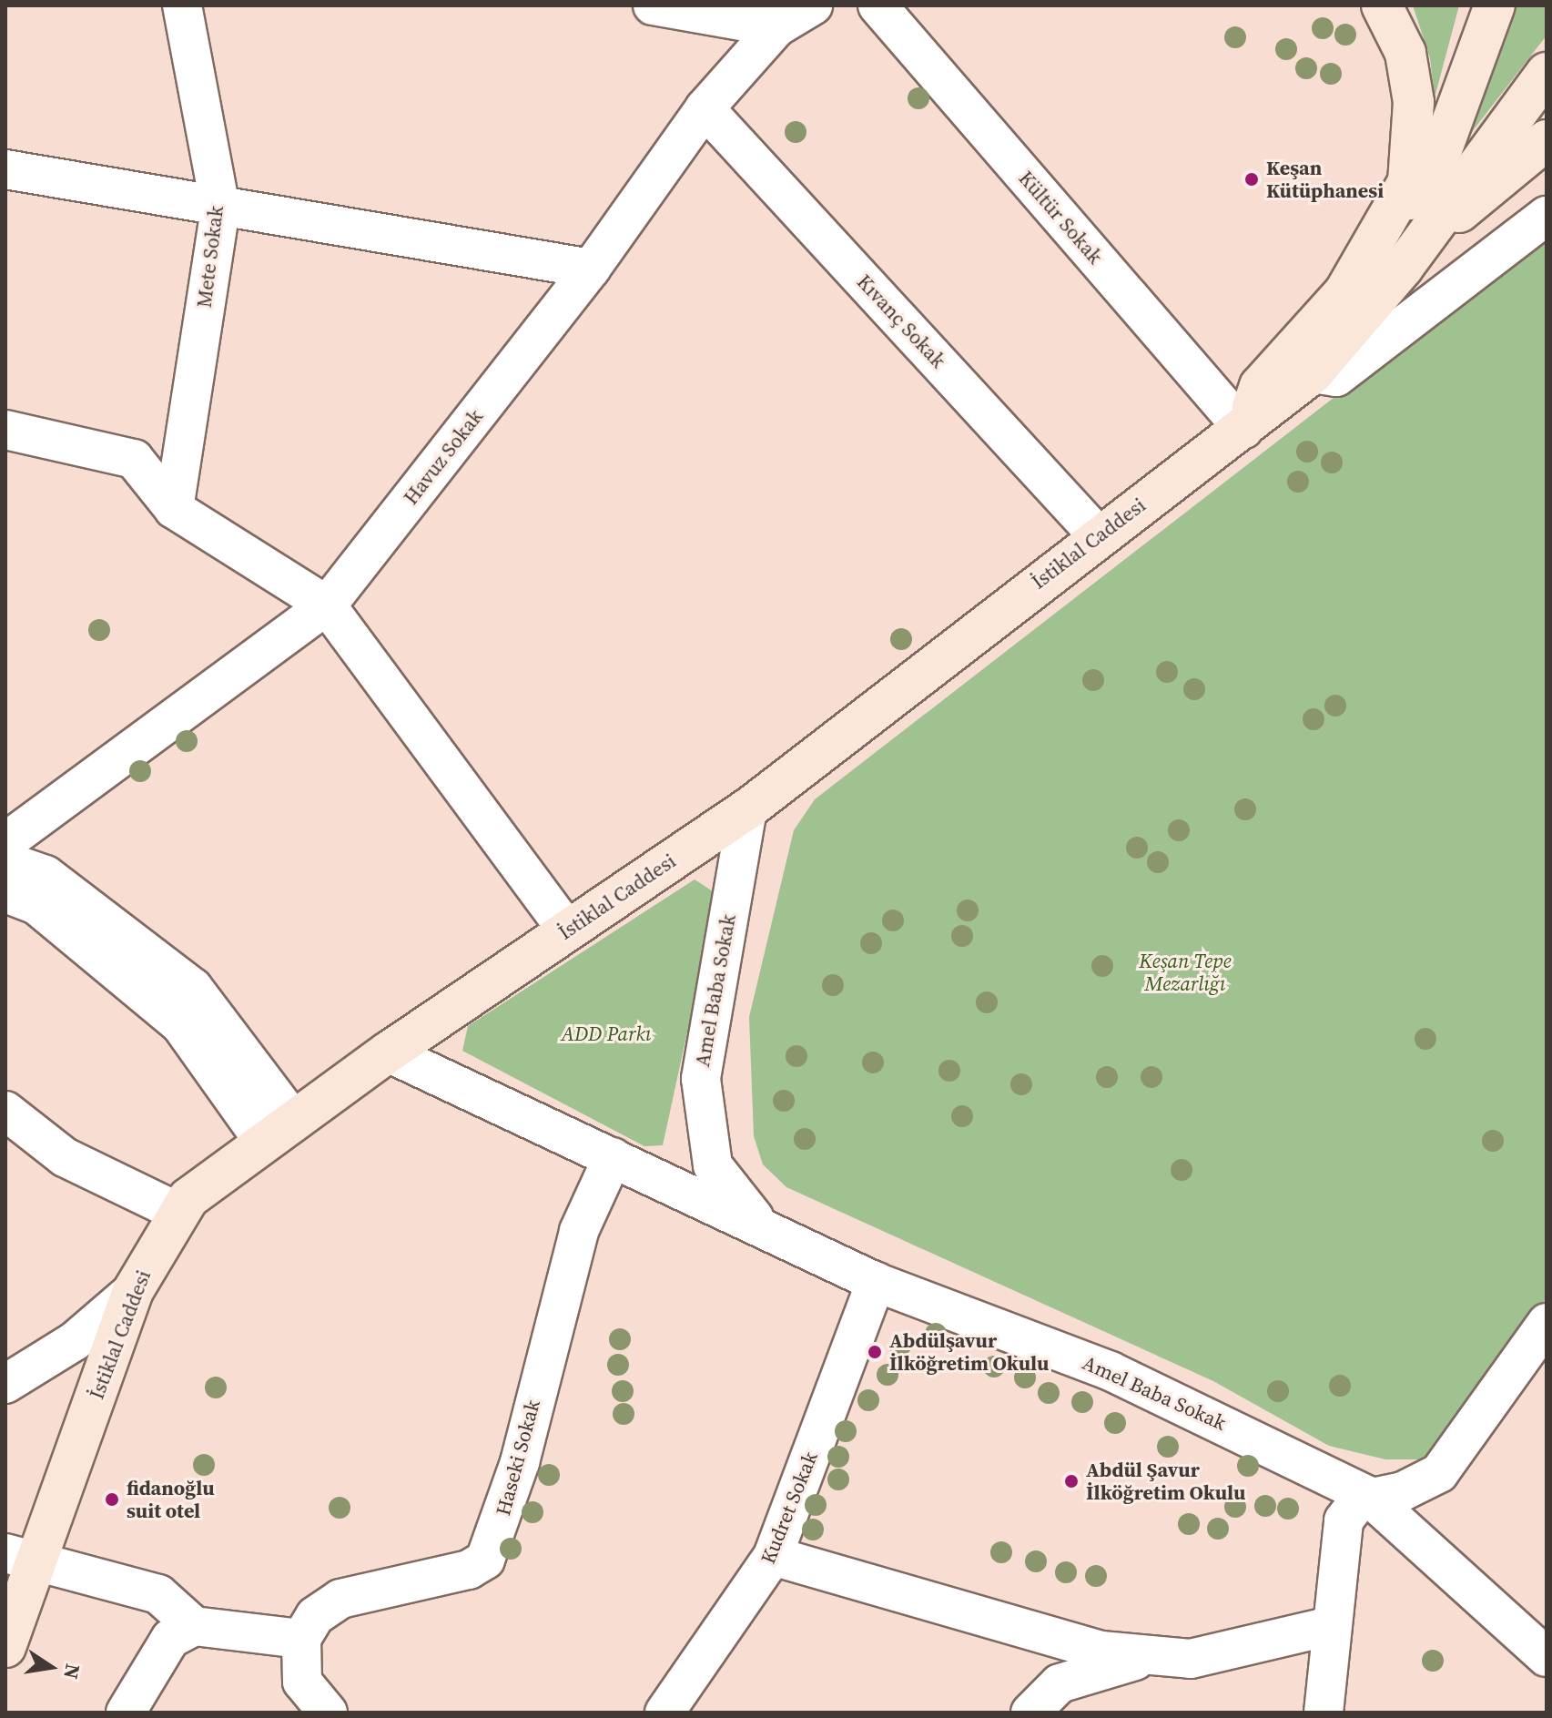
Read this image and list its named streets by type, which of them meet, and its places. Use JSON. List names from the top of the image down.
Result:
{
  "streets": {
    "main road": ["İstiklal Caddesi"],
    "street": [
      "Kültür Sokak",
      "Mete Sokak",
      "Kıvanç Sokak",
      "Havuz Sokak",
      "Amel Baba Sokak",
      "Haseki Sokak",
      "Kudret Sokak"
    ]
  },
  "crossings": [
    ["Kültür Sokak", "İstiklal Caddesi"],
    ["Kıvanç Sokak", "Havuz Sokak"],
    ["Kıvanç Sokak", "İstiklal Caddesi"],
    ["İstiklal Caddesi", "Amel Baba Sokak"],
    ["Amel Baba Sokak", "Haseki Sokak"],
    ["Amel Baba Sokak", "Kudret Sokak"]
  ],
  "parks": ["Keşan Tepe Mezarlığı", "ADD Parkı"],
  "places": [
    "Keşan Kütüphanesi",
    "Abdülşavur İlköğretim Okulu",
    "Abdül Şavur İlköğretim Okulu",
    "fidanoğlu suit otel"
  ],
  "north": "right"
}
